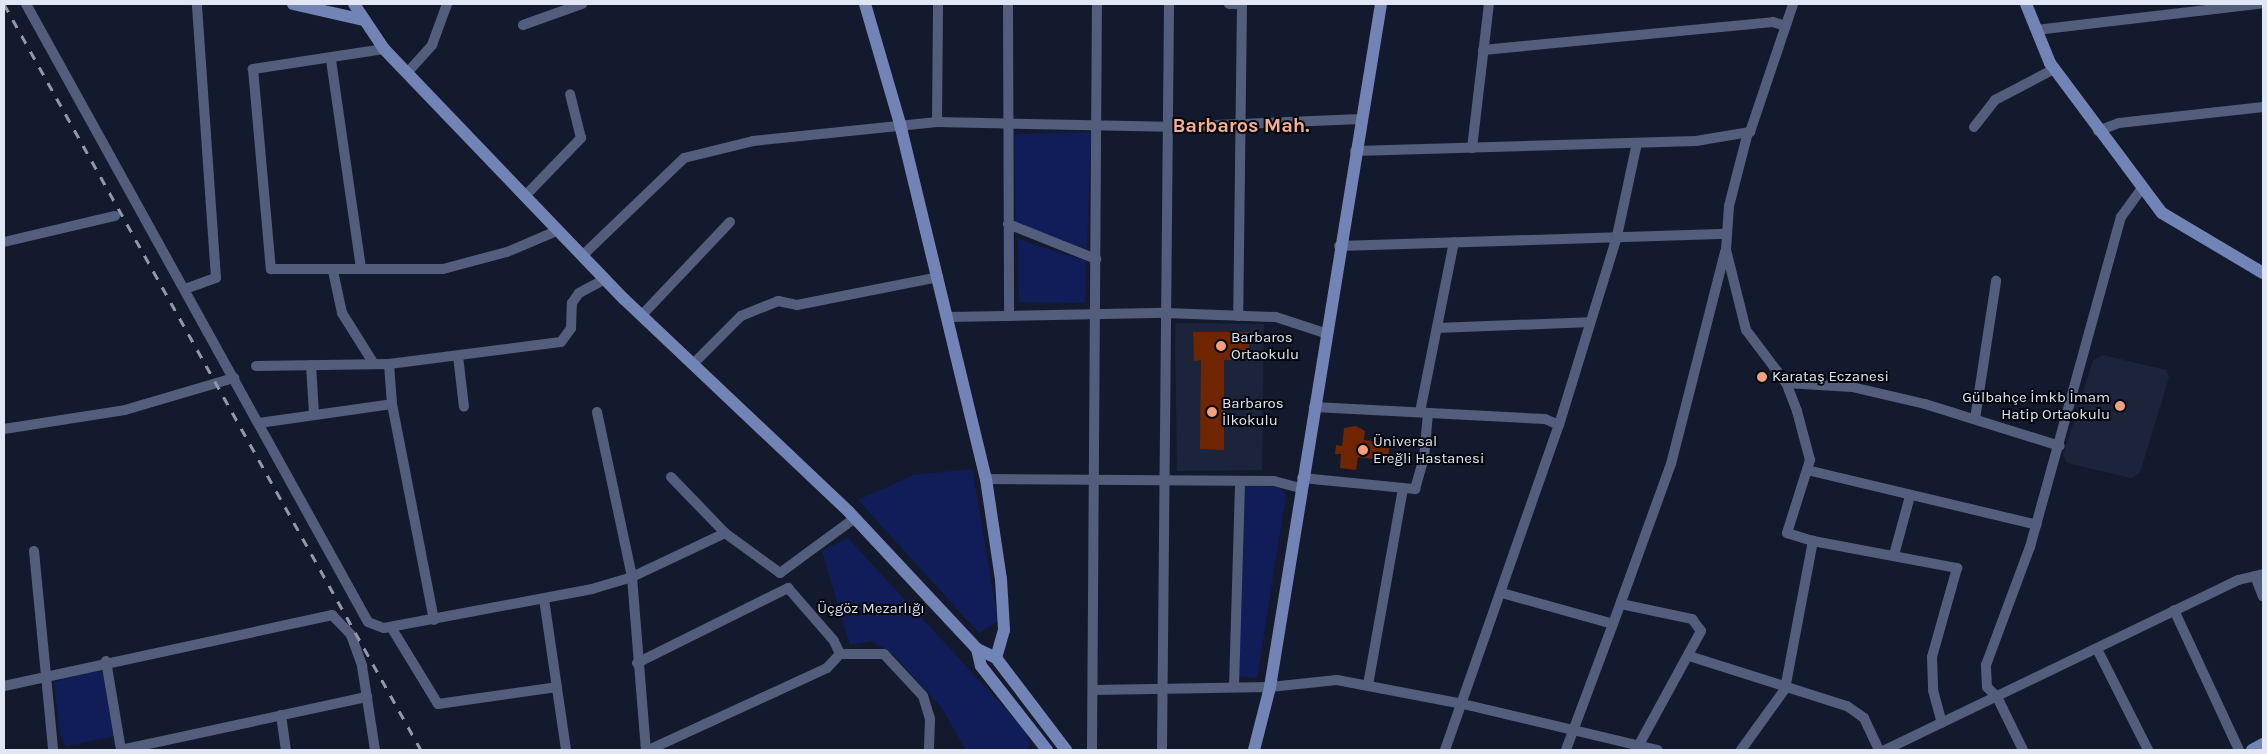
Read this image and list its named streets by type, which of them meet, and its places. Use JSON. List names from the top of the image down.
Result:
{
  "districts": ["Barbaros Mah."],
  "parks": ["Üçgöz Mezarlığı"],
  "places": [
    "Barbaros Ortaokulu",
    "Karataş Eczanesi",
    "Gülbahçe İmkb İmam Hatip Ortaokulu",
    "Barbaros İlkokulu",
    "Üniversal Ereğli Hastanesi"
  ]
}
